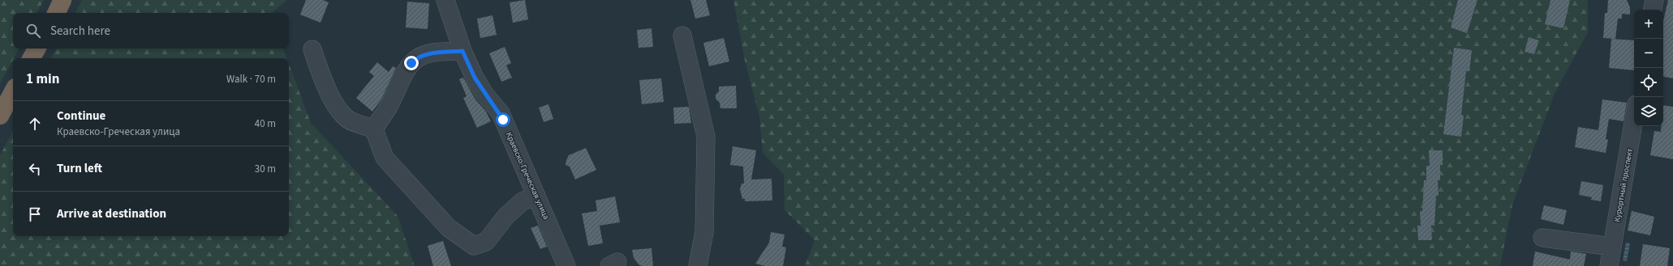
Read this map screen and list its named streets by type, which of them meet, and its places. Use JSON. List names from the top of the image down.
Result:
{
  "streets": {
    "street": ["Краевско-Греческая улица", "Курортный проспект"]
  },
  "page": {
    "map_buttons": ["+", "−"],
    "search": "Search here",
    "heading": ["1 min", "Walk · 70 m"],
    "list": [
      ["Continue", "Краевско-Греческая улица", "40 m"],
      ["Turn left", "30 m"],
      "Arrive at destination"
    ]
  }
}
